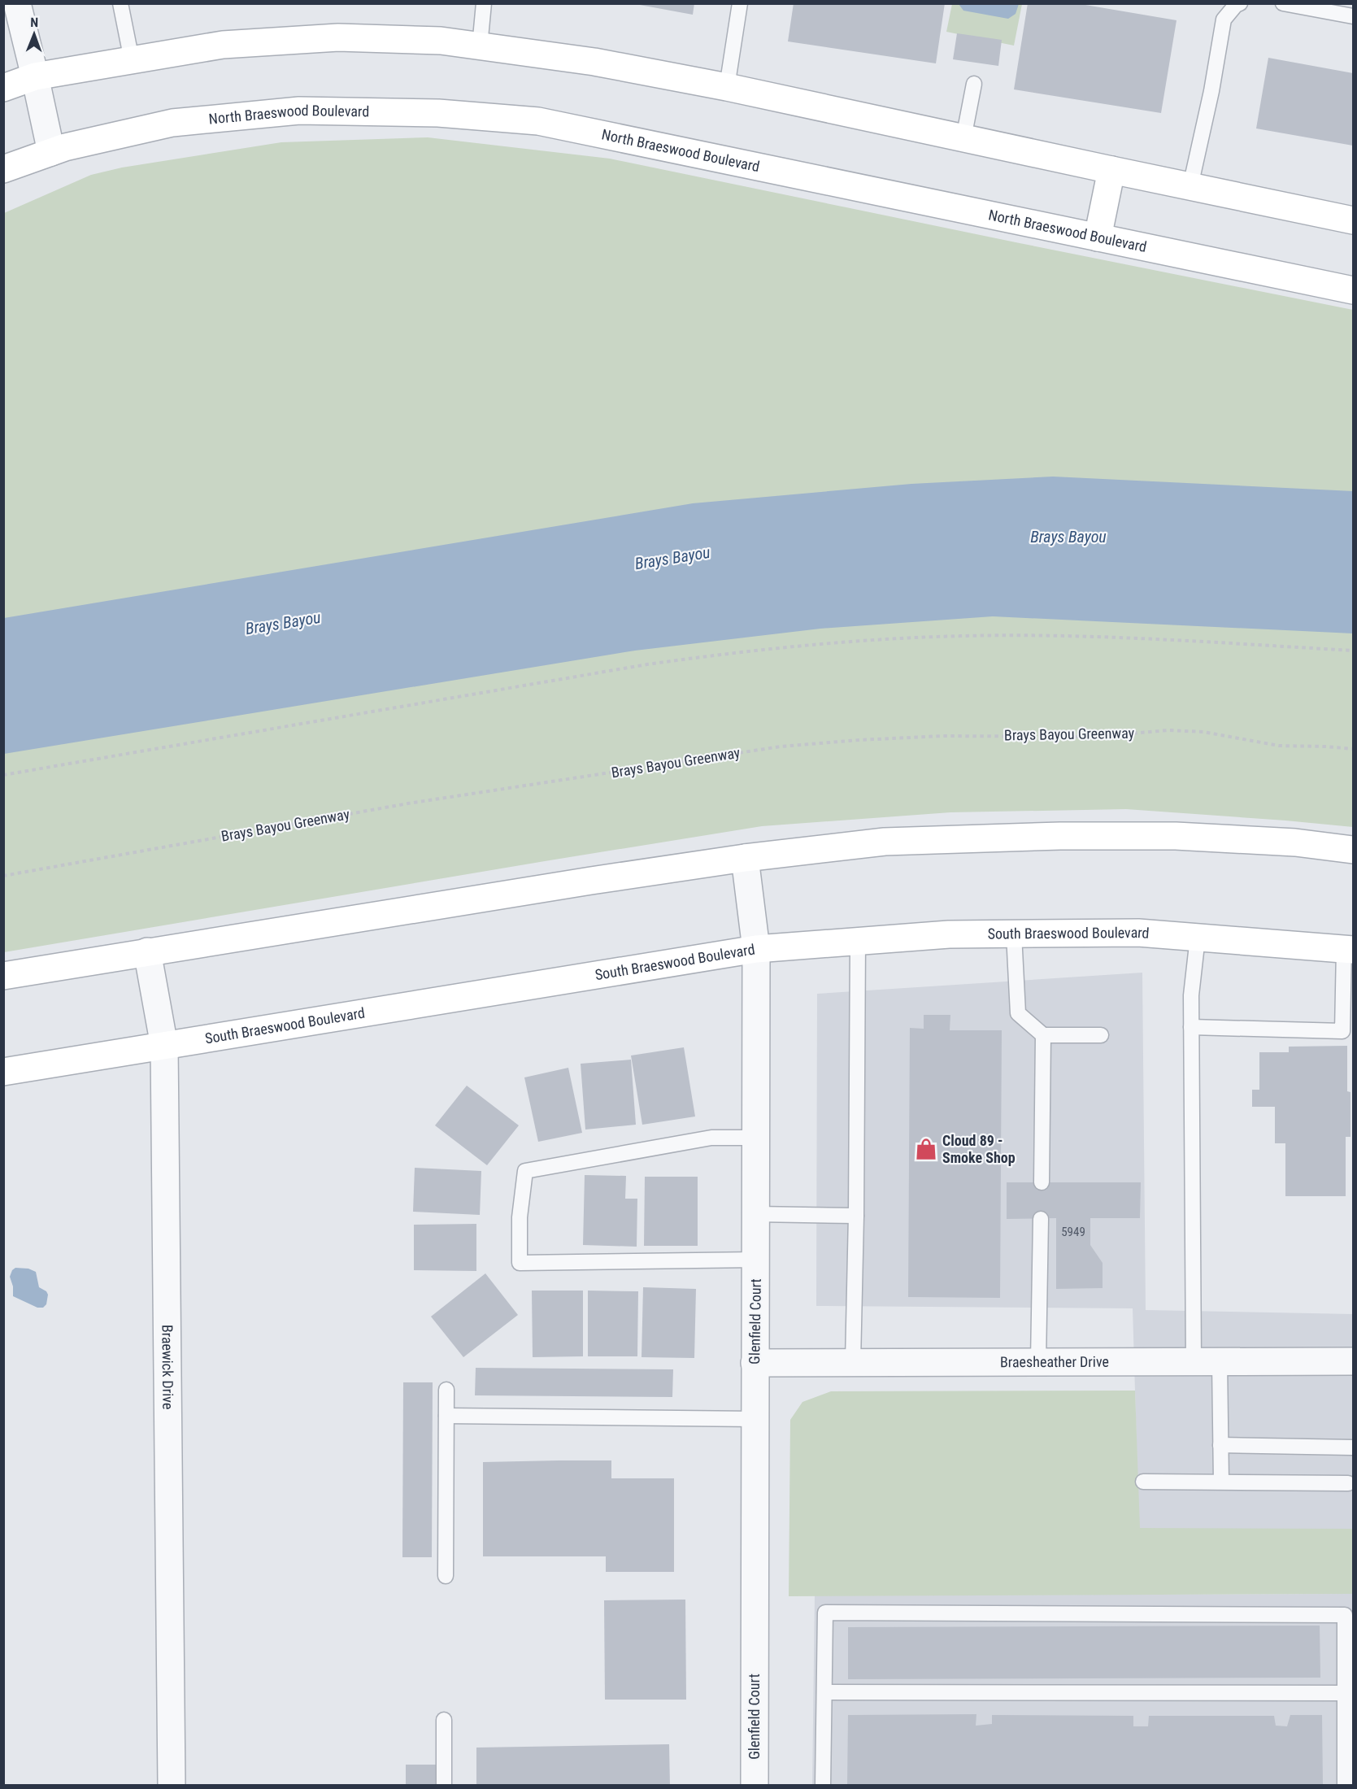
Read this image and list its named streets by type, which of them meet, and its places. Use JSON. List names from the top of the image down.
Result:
{
  "streets": {
    "main road": ["North Braeswood Boulevard", "South Braeswood Boulevard"],
    "street": ["Glenfield Court", "Braesheather Drive", "Braewick Drive"],
    "path": ["Brays Bayou Greenway"]
  },
  "crossings": [
    ["South Braeswood Boulevard", "Glenfield Court"],
    ["South Braeswood Boulevard", "Braewick Drive"],
    ["Glenfield Court", "Braesheather Drive"]
  ],
  "water": ["Brays Bayou"],
  "places": {
    "shop": ["Cloud 89 - Smoke Shop"]
  },
  "house_numbers": ["5949"],
  "north": "top"
}
